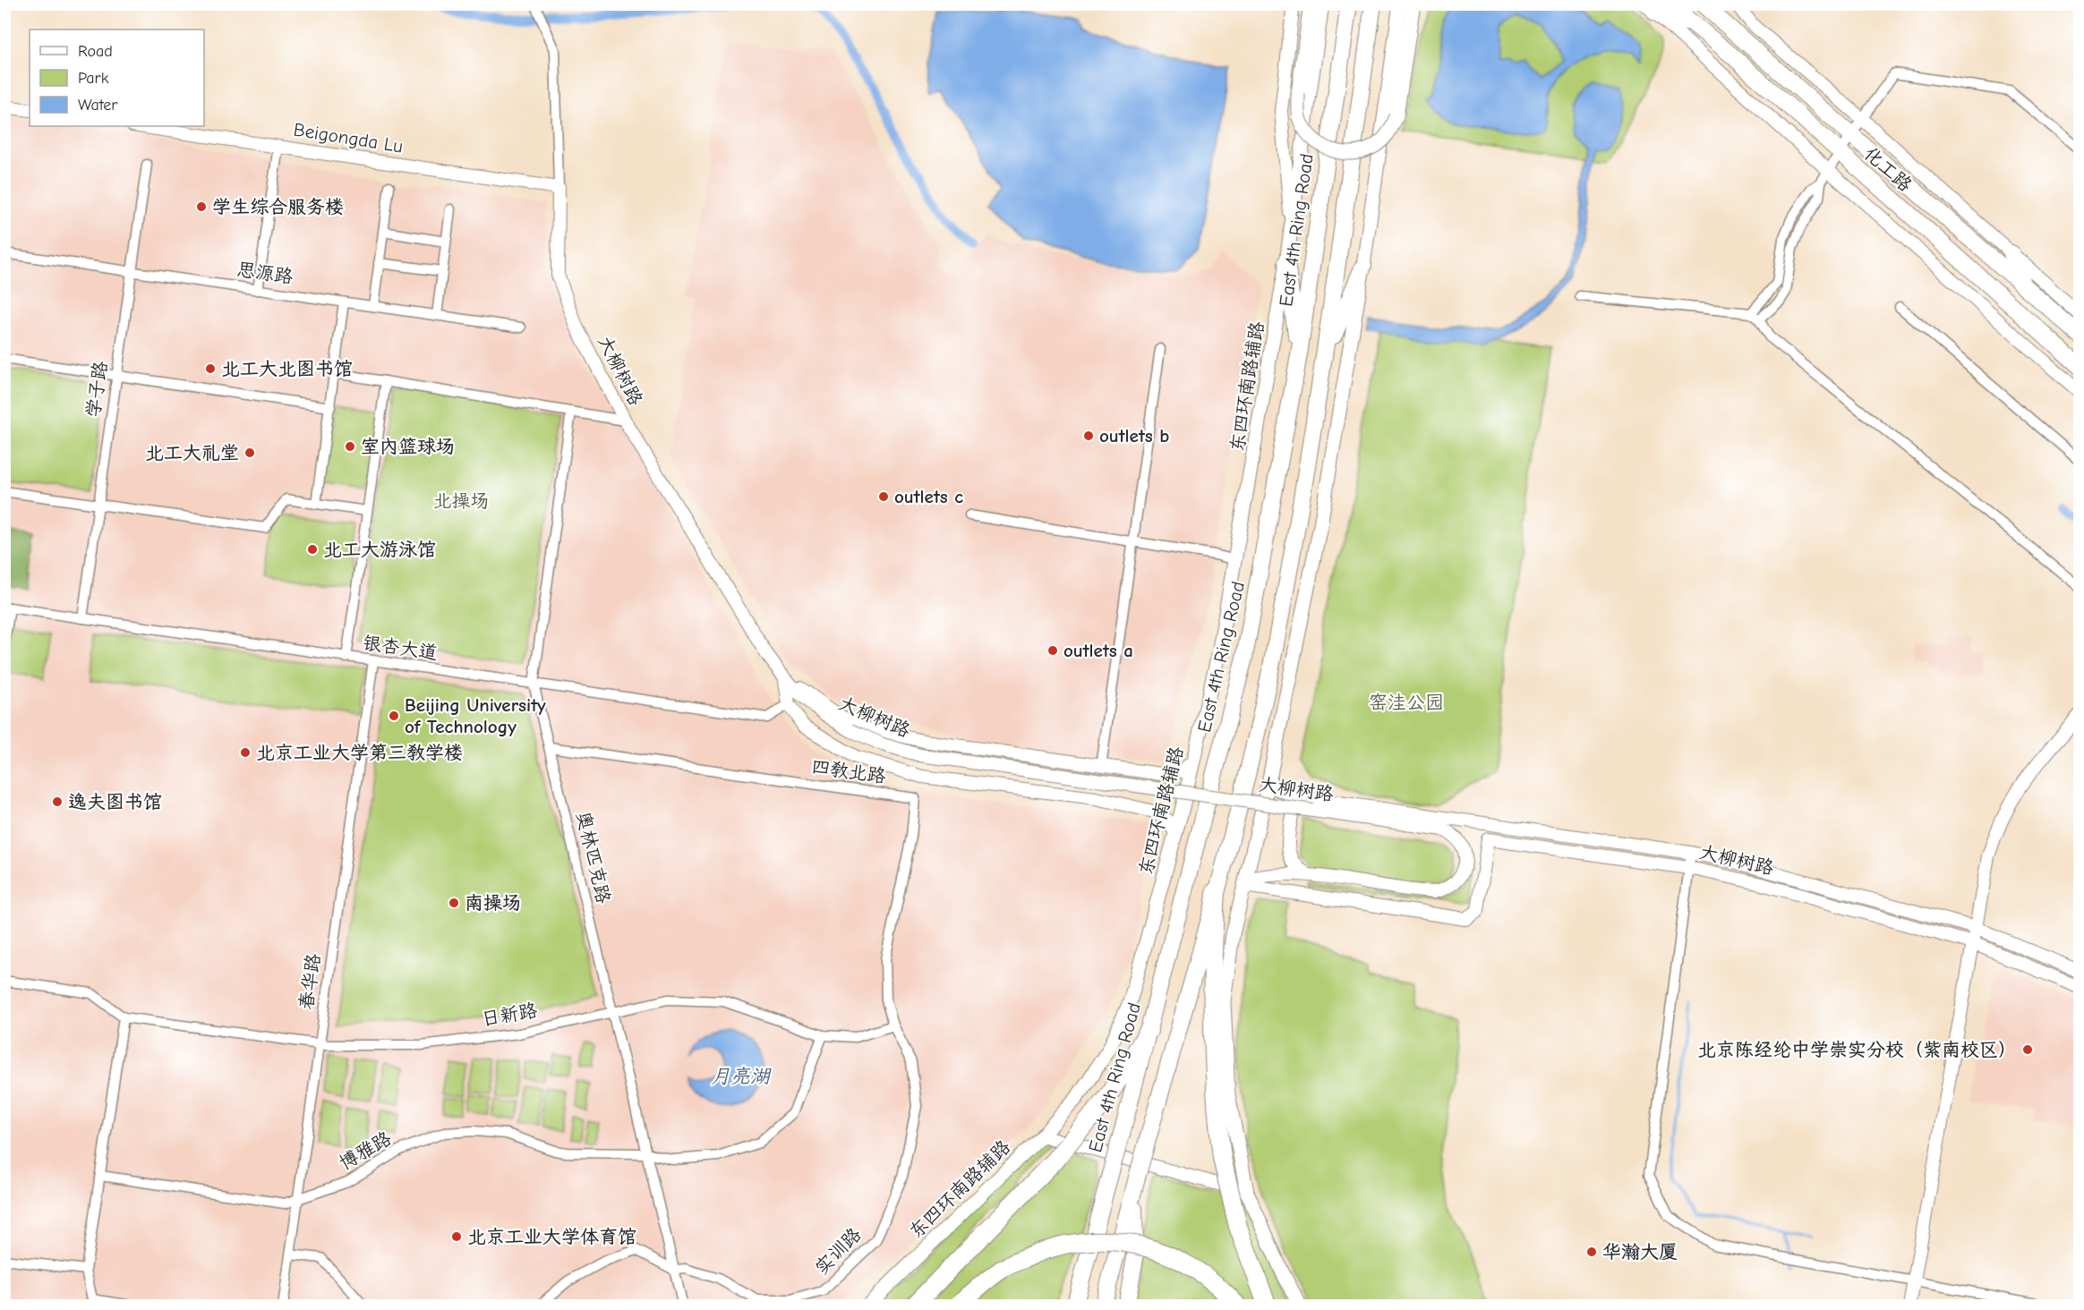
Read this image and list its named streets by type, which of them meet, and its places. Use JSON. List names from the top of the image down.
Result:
{
  "streets": {
    "main road": ["化工路", "East 4th Ring Road", "东四环南路辅路"],
    "street": [
      "Beigongda Lu",
      "思源路",
      "大柳树路",
      "学子路",
      "银杏大道",
      "四教北路",
      "奥林匹克路",
      "春华路",
      "日新路",
      "博雅路",
      "实训路"
    ]
  },
  "crossings": [
    ["Beigongda Lu", "大柳树路"],
    ["思源路", "学子路"],
    ["学子路", "银杏大道"],
    ["银杏大道", "奥林匹克路"],
    ["银杏大道", "春华路"],
    ["四教北路", "奥林匹克路"],
    ["四教北路", "日新路"],
    ["四教北路", "实训路"],
    ["奥林匹克路", "日新路"],
    ["奥林匹克路", "博雅路"],
    ["奥林匹克路", "实训路"],
    ["春华路", "日新路"],
    ["春华路", "博雅路"],
    ["日新路", "博雅路"],
    ["日新路", "实训路"]
  ],
  "water": ["月亮湖"],
  "parks": ["北操场", "窑洼公园"],
  "places": [
    "学生综合服务楼",
    "北工大北图书馆",
    "outlets b",
    "室内篮球场",
    "北工大礼堂",
    "outlets c",
    "北工大游泳馆",
    "outlets a",
    "Beijing University of Technology",
    "北京工业大学第三教学楼",
    "逸夫图书馆",
    "南操场",
    "北京陈经纶中学崇实分校（紫南校区）",
    "北京工业大学体育馆",
    "华瀚大厦"
  ],
  "legend": ["Road", "Park", "Water"]
}
